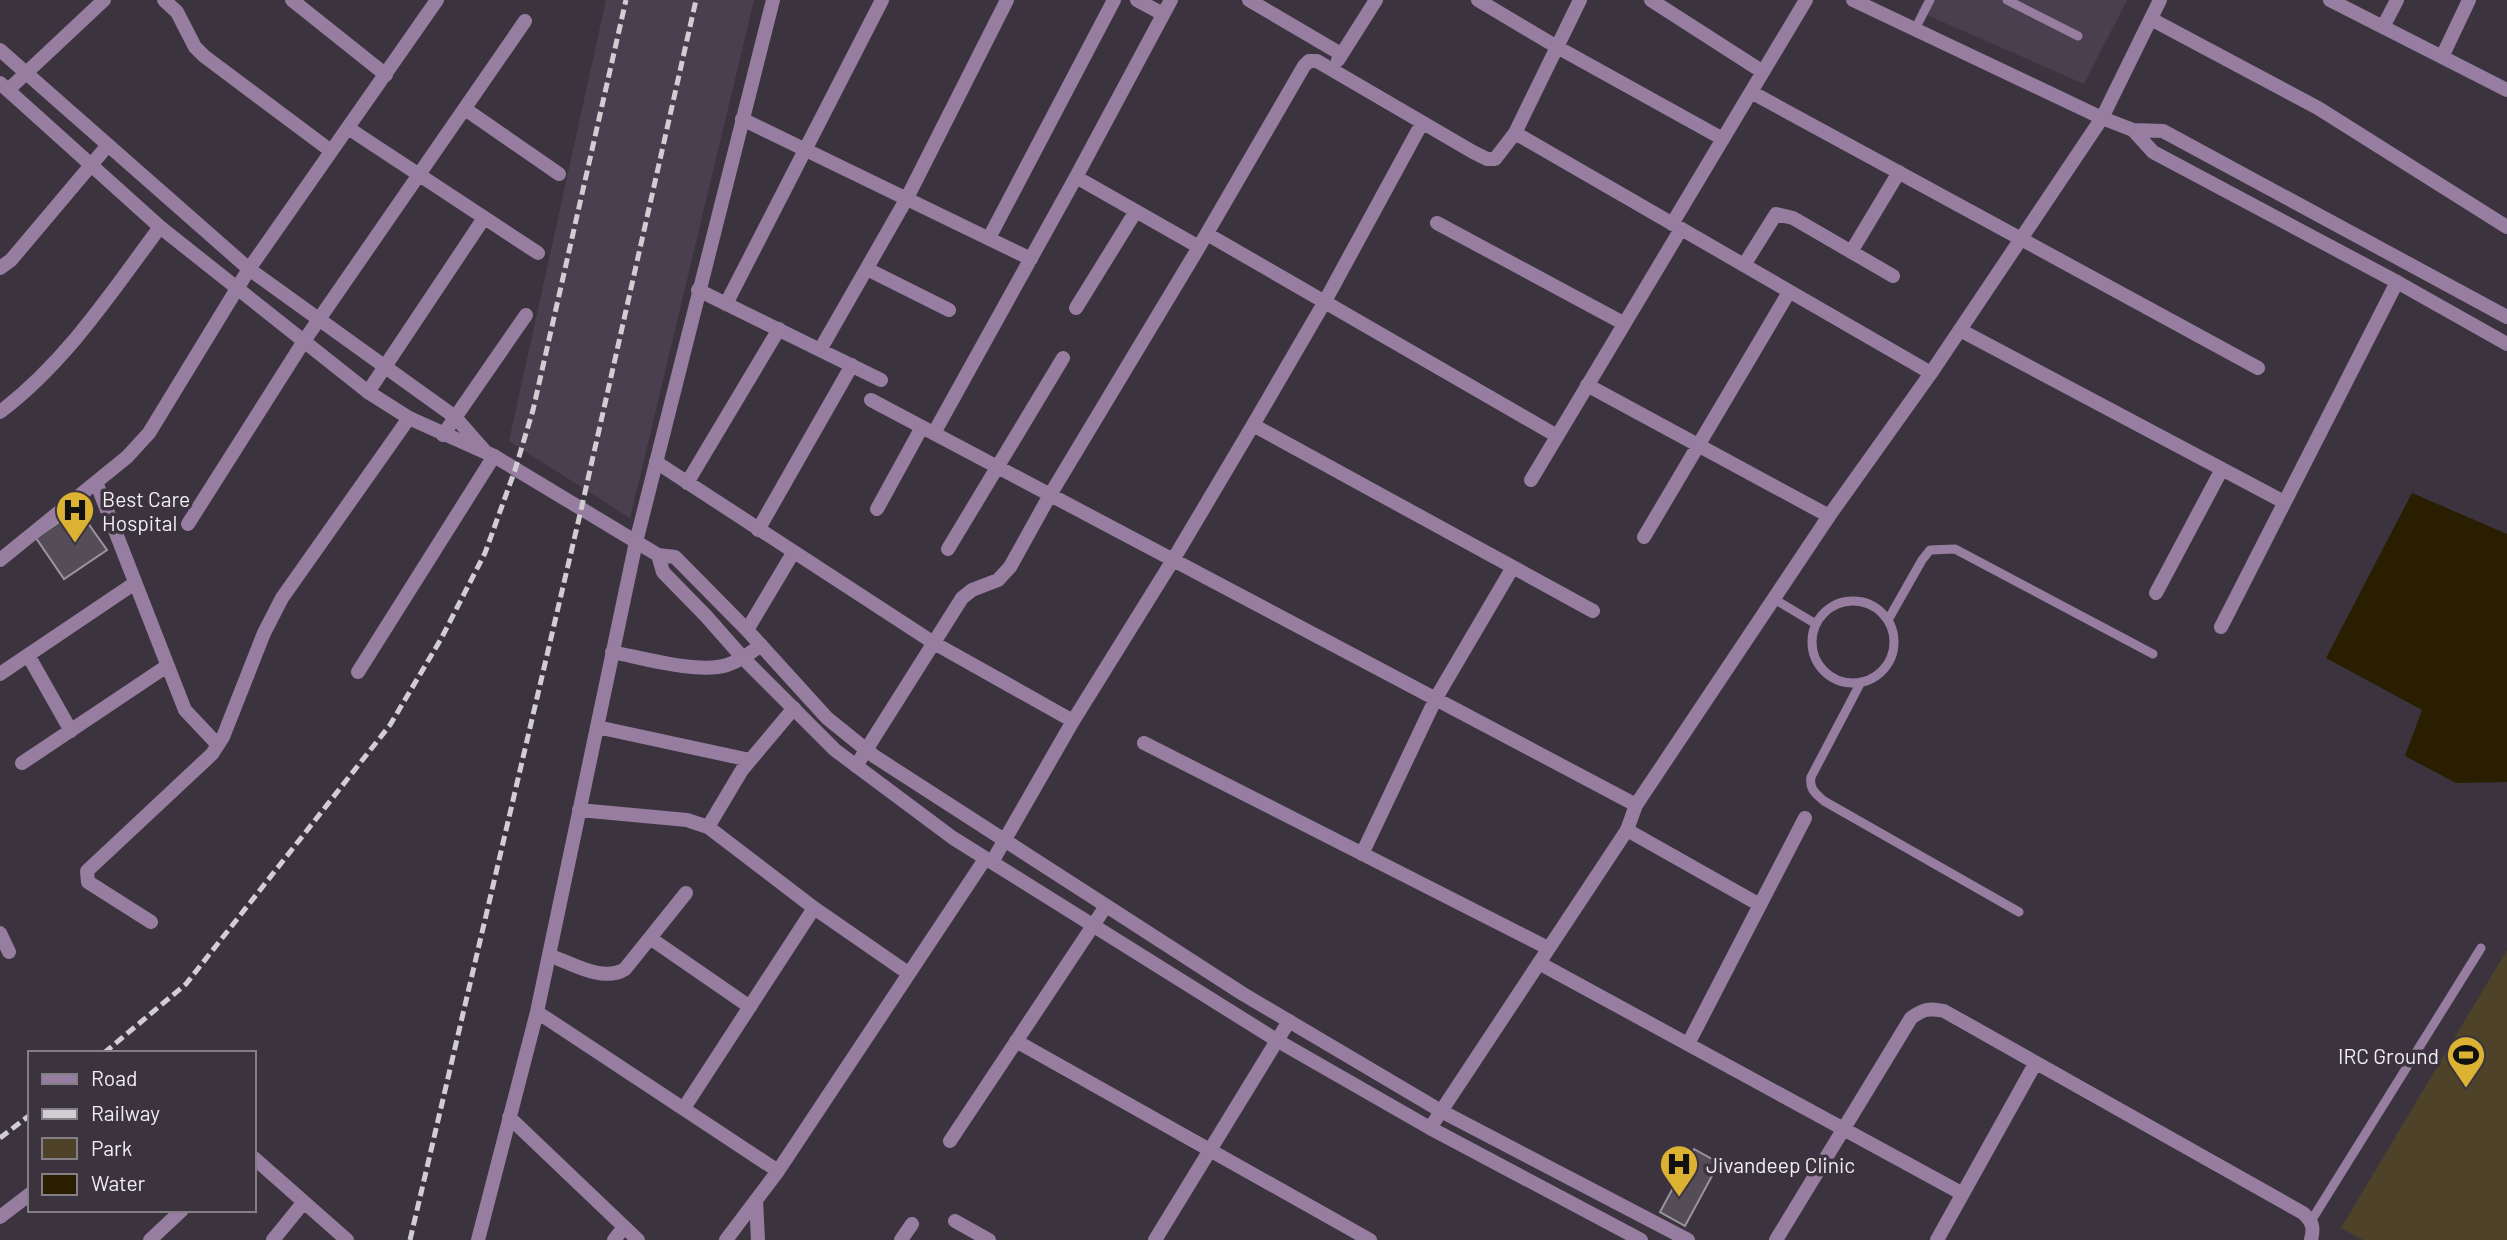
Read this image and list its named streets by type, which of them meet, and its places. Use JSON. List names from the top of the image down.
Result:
{
  "places": {
    "hospital": ["Best Care Hospital", "Jivandeep Clinic"],
    "sports": ["IRC Ground"]
  },
  "legend": [
    "Road",
    "Railway",
    "Park",
    "Water"
  ]
}
